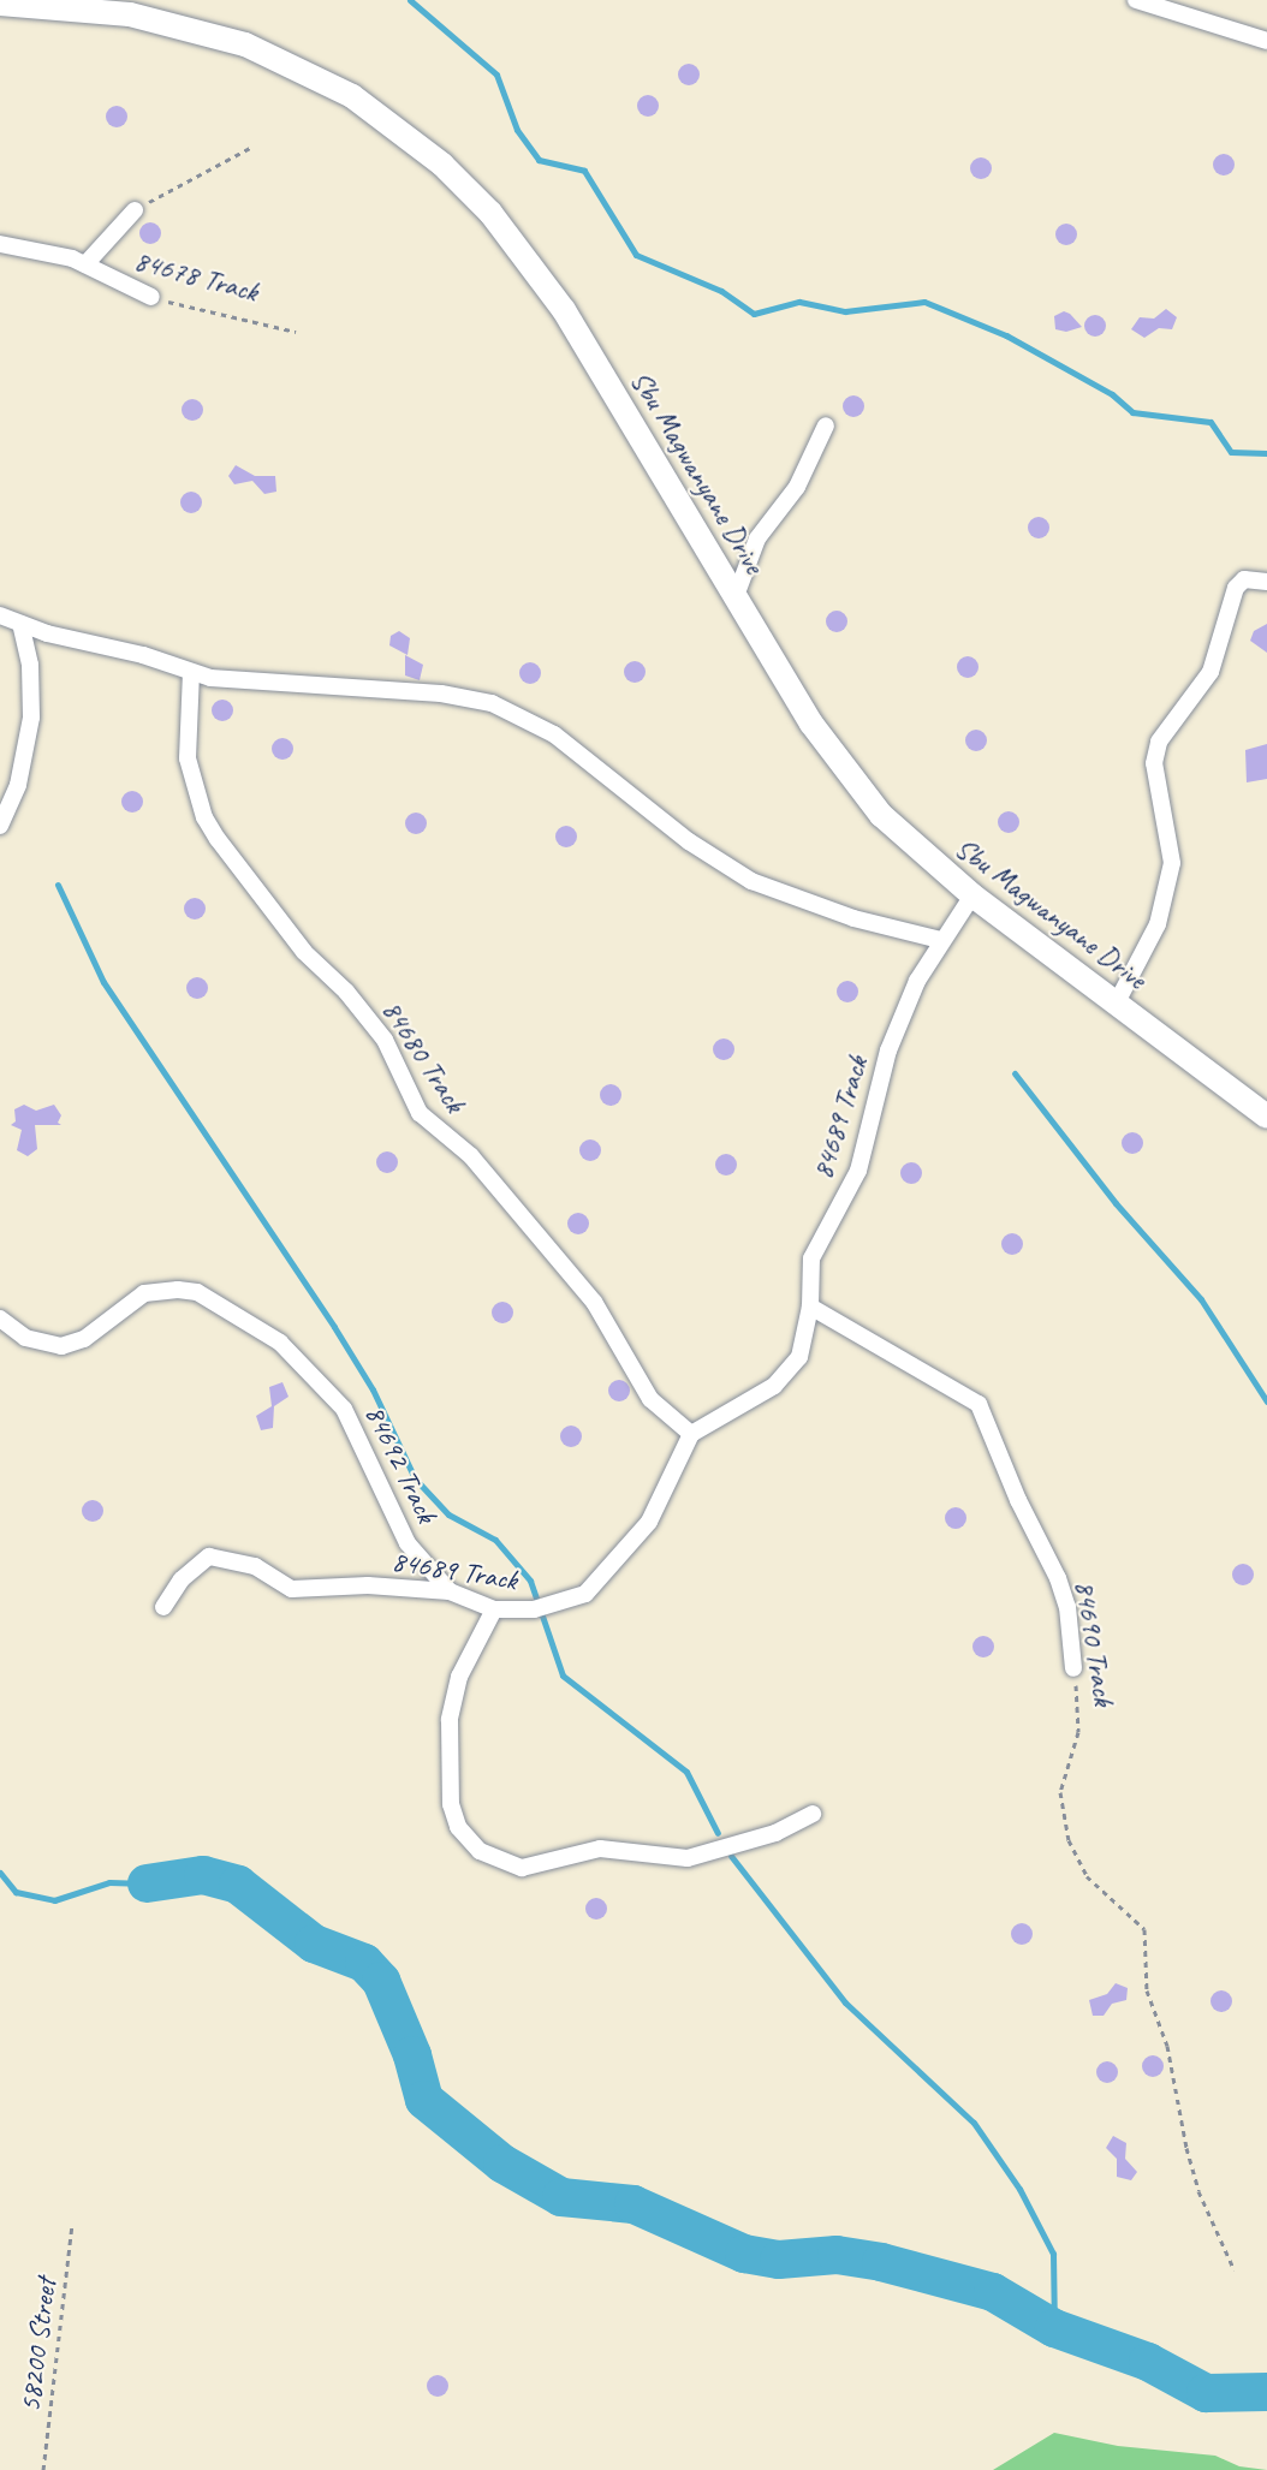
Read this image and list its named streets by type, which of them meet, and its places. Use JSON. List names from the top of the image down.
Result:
{
  "streets": {
    "main road": ["Sbu Magwanyane Drive"],
    "street": [
      "84678 Track",
      "84680 Track",
      "84689 Track",
      "84692 Track",
      "84690 Track"
    ],
    "path": ["58200 Street"]
  },
  "crossings": [
    ["Sbu Magwanyane Drive", "84689 Track"],
    ["84680 Track", "84689 Track"],
    ["84689 Track", "84692 Track"],
    ["84689 Track", "84690 Track"]
  ]
}
